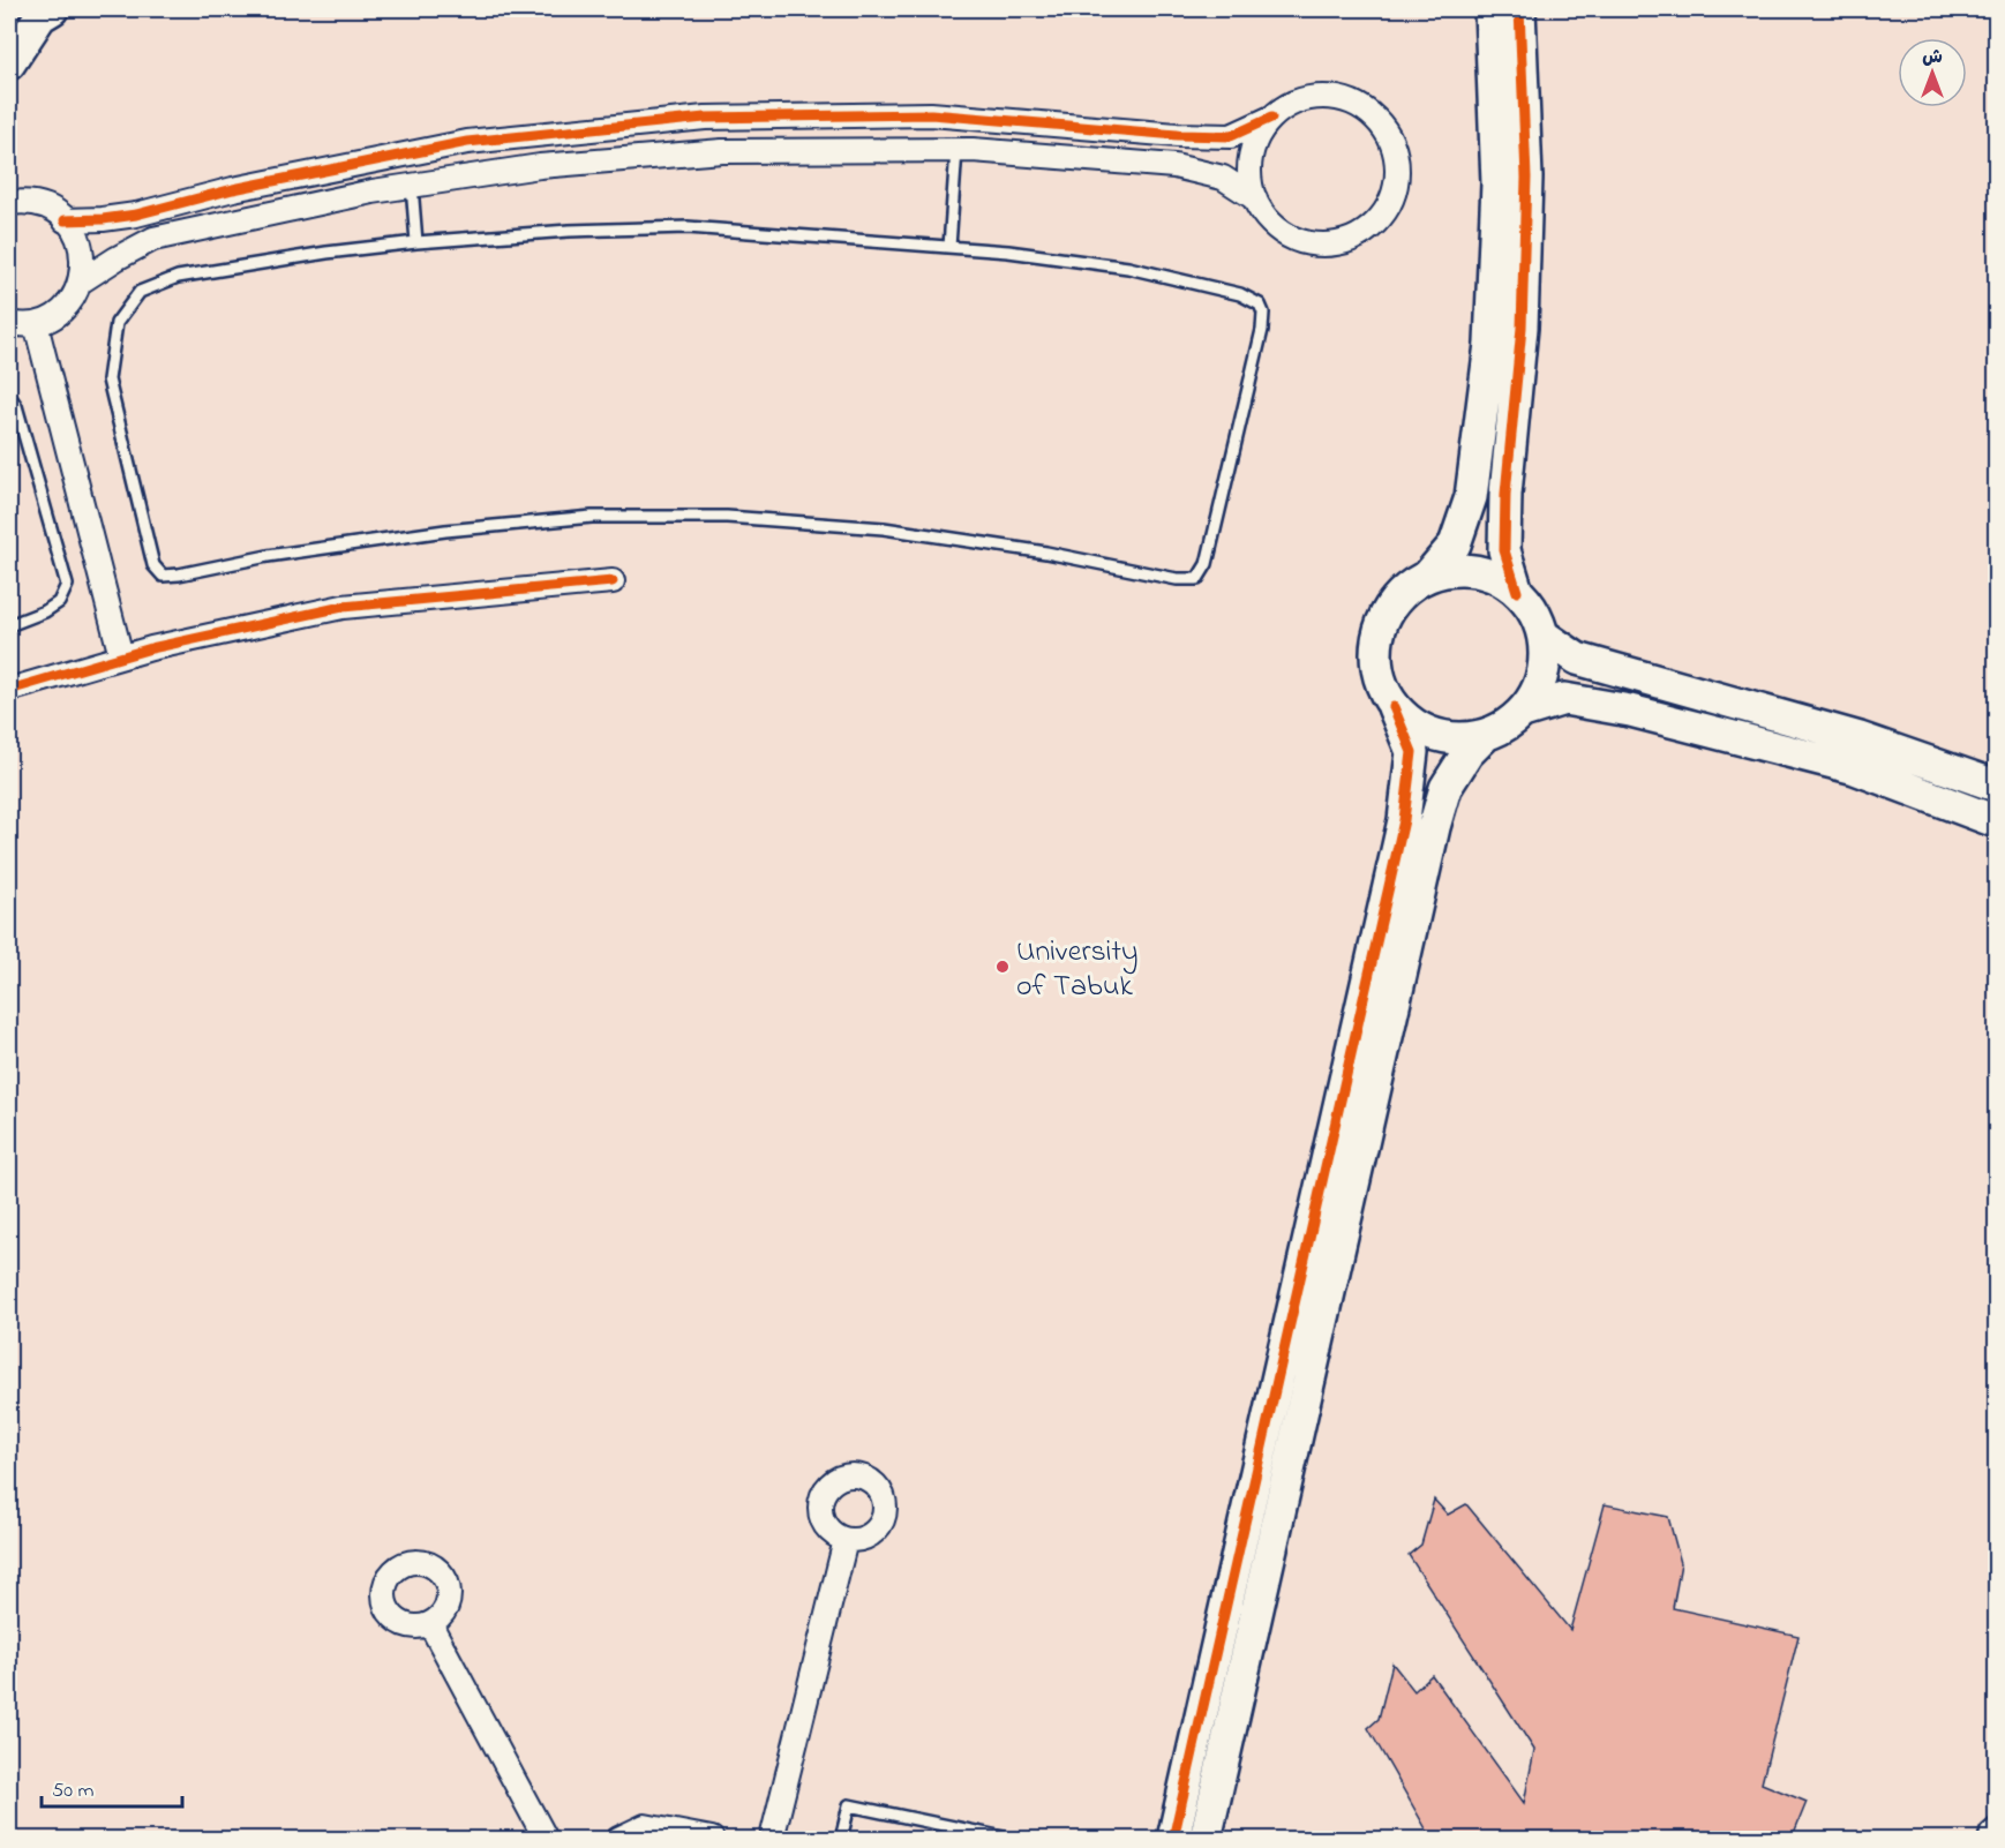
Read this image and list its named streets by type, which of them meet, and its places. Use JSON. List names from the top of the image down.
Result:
{
  "places": ["University of Tabuk"],
  "scale_bar": "50 m",
  "north": "top"
}
